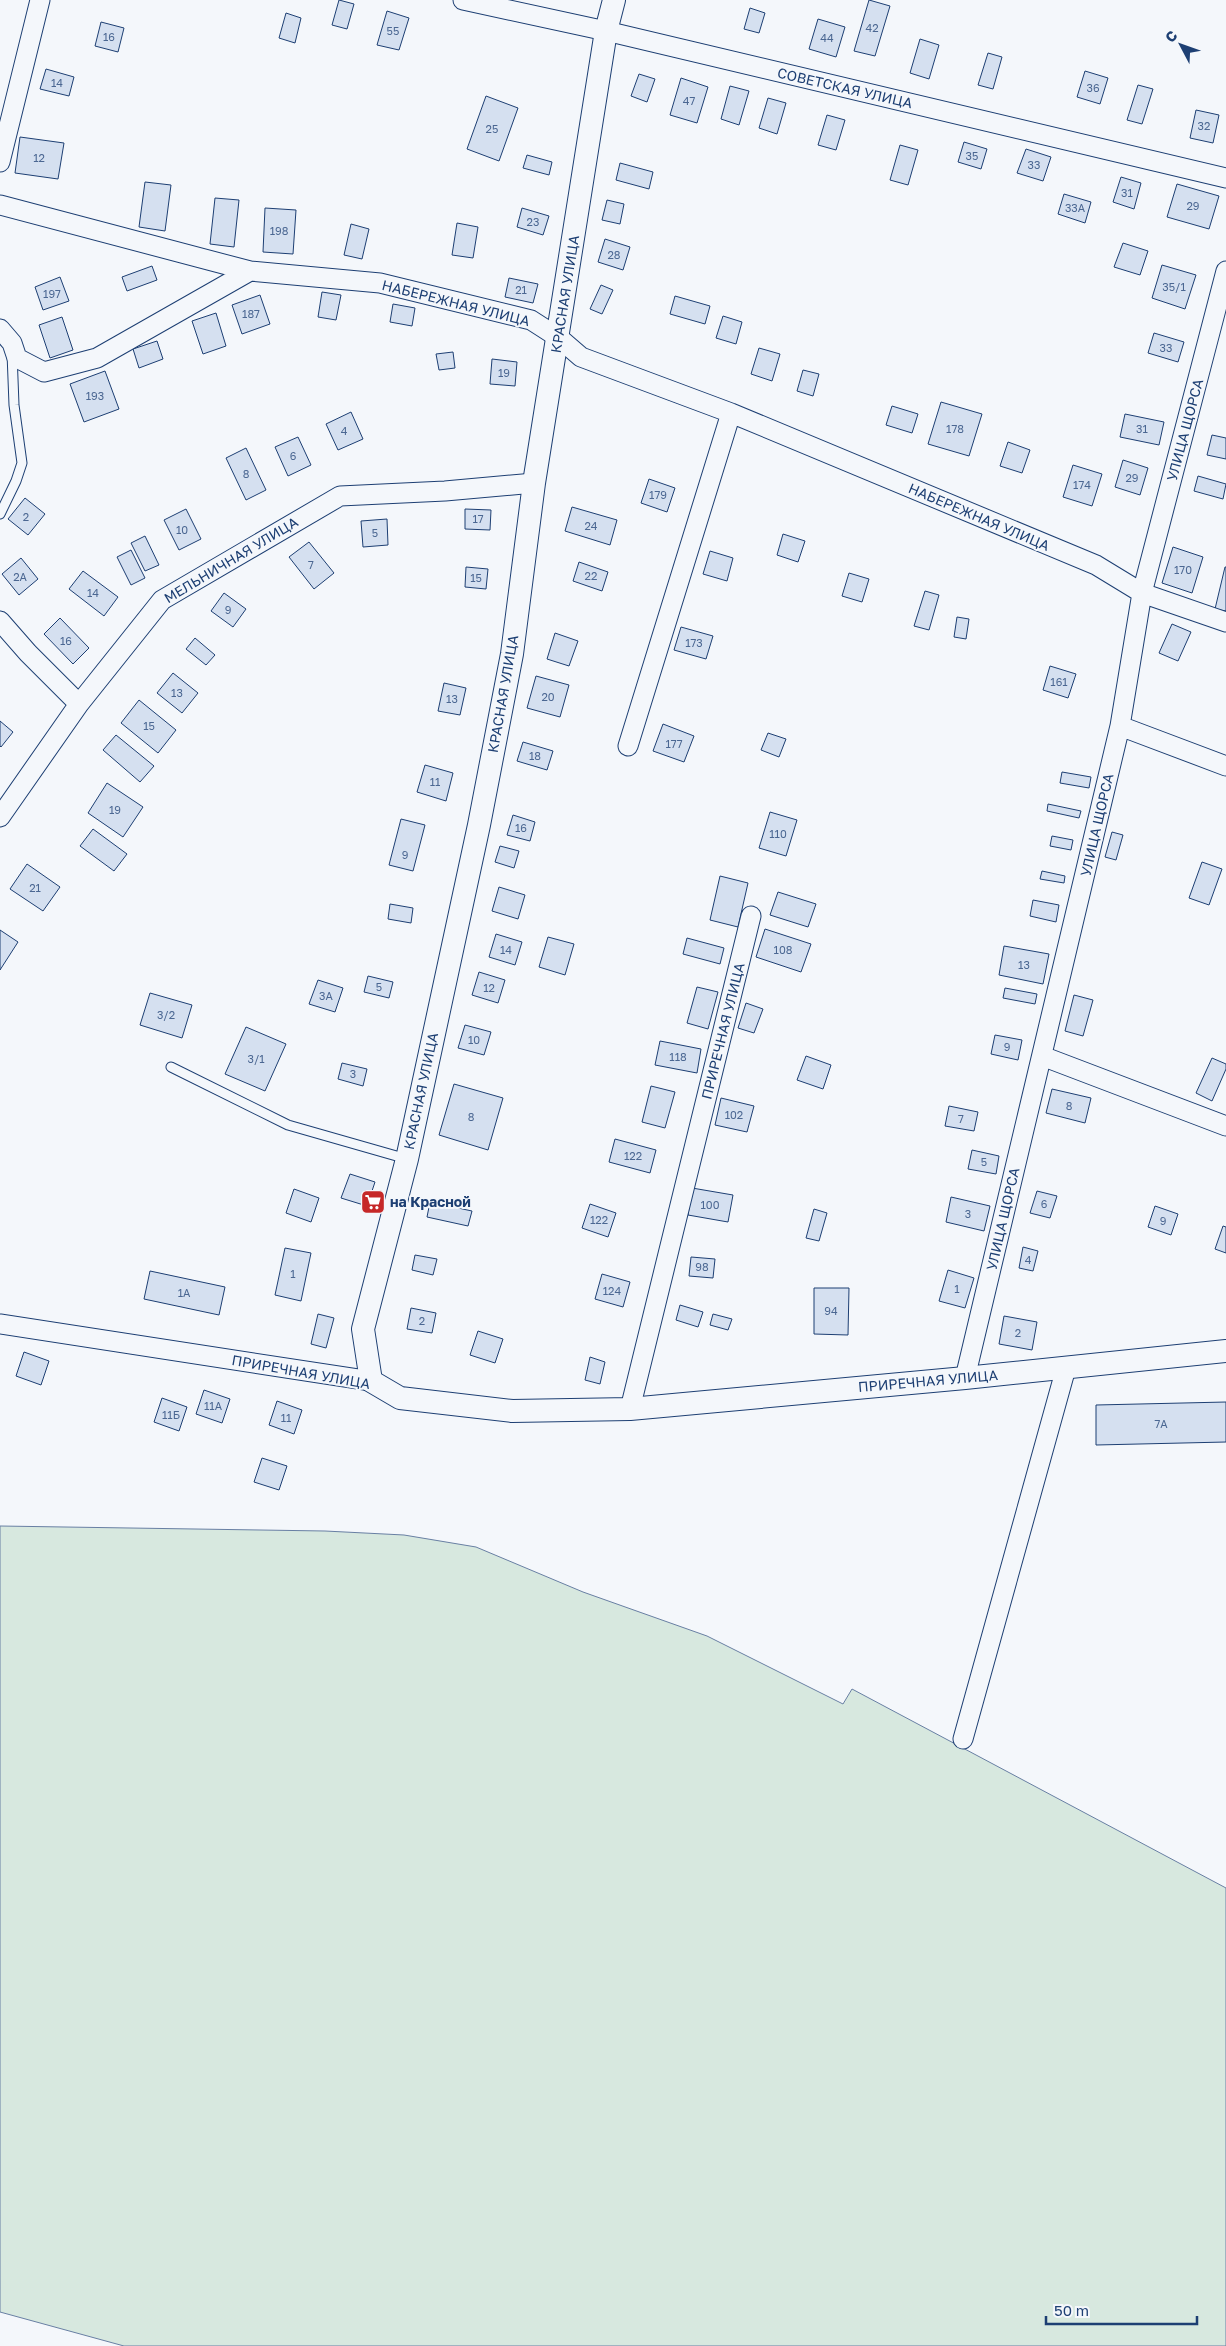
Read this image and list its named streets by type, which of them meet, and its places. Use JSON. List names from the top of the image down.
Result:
{
  "streets": {
    "street": [
      "СОВЕТСКАЯ УЛИЦА",
      "КРАСНАЯ УЛИЦА",
      "НАБЕРЕЖНАЯ УЛИЦА",
      "УЛИЦА ЩОРСА",
      "МЕЛЬНИЧНАЯ УЛИЦА",
      "ПРИРЕЧНАЯ УЛИЦА"
    ]
  },
  "crossings": [
    ["СОВЕТСКАЯ УЛИЦА", "КРАСНАЯ УЛИЦА"],
    ["КРАСНАЯ УЛИЦА", "НАБЕРЕЖНАЯ УЛИЦА"],
    ["КРАСНАЯ УЛИЦА", "МЕЛЬНИЧНАЯ УЛИЦА"],
    ["КРАСНАЯ УЛИЦА", "ПРИРЕЧНАЯ УЛИЦА"],
    ["НАБЕРЕЖНАЯ УЛИЦА", "УЛИЦА ЩОРСА"],
    ["УЛИЦА ЩОРСА", "ПРИРЕЧНАЯ УЛИЦА"]
  ],
  "places": {
    "supermarket": ["на Красной"]
  },
  "house_numbers": [
    "42",
    "55",
    "16",
    "44",
    "14",
    "36",
    "47",
    "32",
    "25",
    "35",
    "12",
    "33",
    "31",
    "29",
    "33А",
    "23",
    "198",
    "28",
    "35/1",
    "21",
    "197",
    "187",
    "33",
    "19",
    "193",
    "178",
    "31",
    "4",
    "6",
    "8",
    "29",
    "174",
    "179",
    "2",
    "17",
    "24",
    "10",
    "5",
    "7",
    "170",
    "22",
    "2А",
    "15",
    "14",
    "9",
    "16",
    "173",
    "161",
    "13",
    "20",
    "13",
    "15",
    "177",
    "18",
    "11",
    "19",
    "16",
    "110",
    "9",
    "21",
    "14",
    "108",
    "13",
    "5",
    "12",
    "3А",
    "3/2",
    "10",
    "9",
    "118",
    "3/1",
    "3",
    "8",
    "102",
    "8",
    "7",
    "122",
    "5",
    "6",
    "100",
    "3",
    "122",
    "9",
    "4",
    "98",
    "1",
    "1",
    "124",
    "1А",
    "94",
    "2",
    "2",
    "11А",
    "11Б",
    "11",
    "7А"
  ],
  "scale_bar": "50 m",
  "north": "top left"
}
